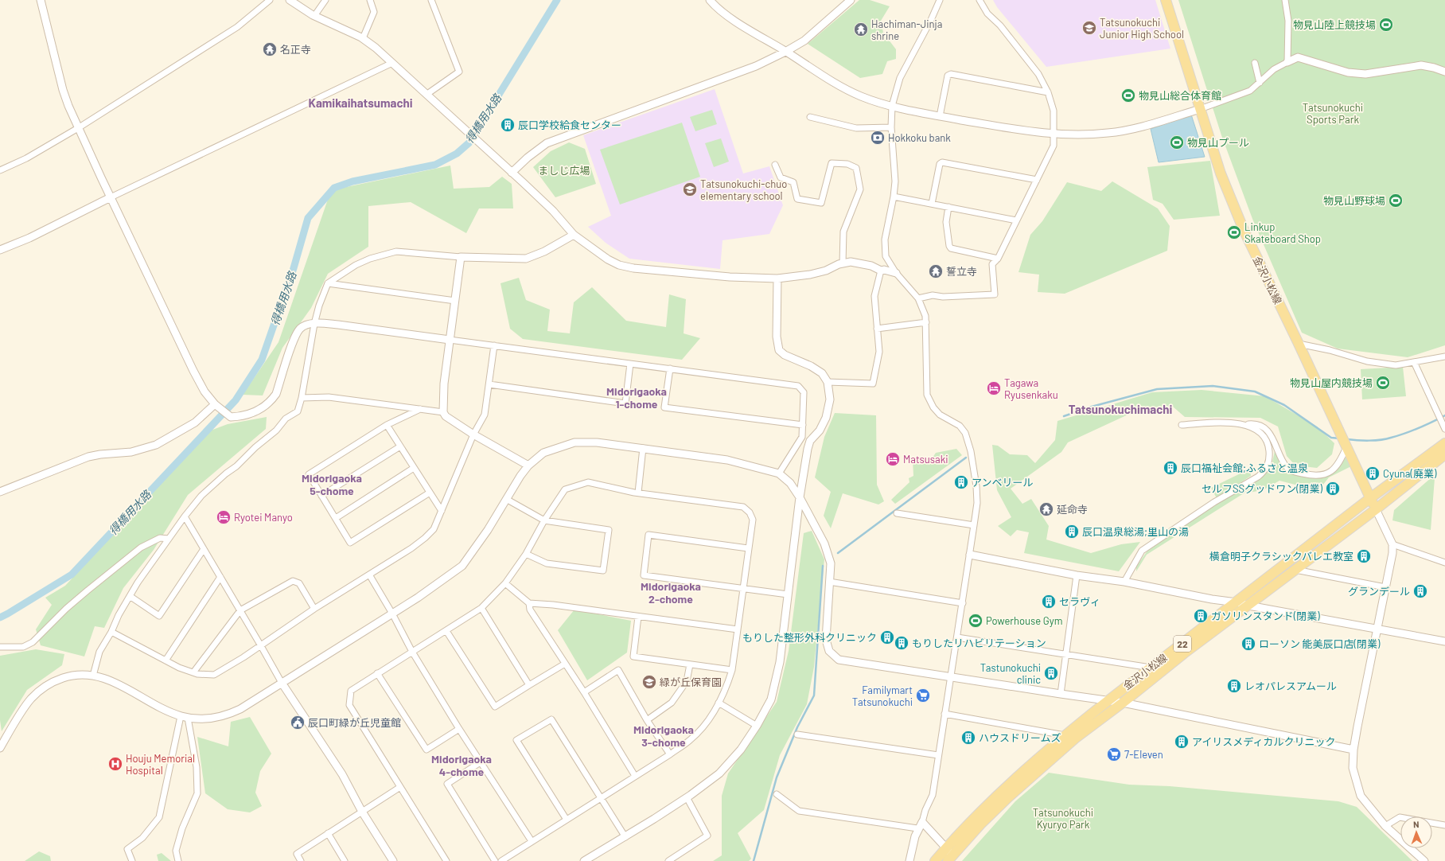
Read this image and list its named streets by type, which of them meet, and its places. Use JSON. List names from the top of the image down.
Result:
{
  "streets": {
    "main road": ["金沢小松線", "22"]
  },
  "districts": [
    "Kamikaihatsumachi",
    "Midorigaoka 1-chome",
    "Tatsunokuchimachi",
    "Midorigaoka 5-chome",
    "Midorigaoka 2-chome",
    "Midorigaoka 3-chome",
    "Midorigaoka 4-chome"
  ],
  "water": ["得橋用水路"],
  "parks": ["Tatsunokuchi Sports Park", "ましじ広場", "Tatsunokuchi Kyuryo Park"],
  "places": {
    "sports": [
      "物見山陸上競技場",
      "物見山総合体育館",
      "物見山プール",
      "物見山野球場",
      "Linkup Skateboard Shop",
      "物見山屋内競技場",
      "Powerhouse Gym"
    ],
    "school or university": ["Tatsunokuchi Junior High School", "Tatsunokuchi-chuo elementary school", "緑が丘保育園"],
    "temple": [
      "Hachiman-Jinja shrine",
      "名正寺",
      "誓立寺",
      "延命寺"
    ],
    "building": [
      "辰口学校給食センター",
      "辰口福祉会館;ふるさと温泉",
      "Cyuna(廃業)",
      "アンベリール",
      "セルフSSグッドワン(閉業)",
      "辰口温泉総湯;里山の湯",
      "横倉明子クラシックバレエ教室",
      "グランデール",
      "セラヴィ",
      "ガソリンスタンド(閉業)",
      "もりした整形外科クリニック",
      "もりしたリハビリテーション",
      "ローソン 能美辰口店(閉業)",
      "Tastunokuchi clinic",
      "レオパレスアムール",
      "ハウスドリームズ",
      "アイリスメディカルクリニック"
    ],
    "bank": ["Hokkoku bank"],
    "hotel": ["Tagawa Ryusenkaku", "Matsusaki", "Ryotei Manyo"],
    "supermarket": ["Familymart Tatsunokuchi", "7-Eleven"],
    "public building": ["辰口町緑が丘児童館"],
    "hospital": ["Houju Memorial Hospital"]
  },
  "north": "top"
}
